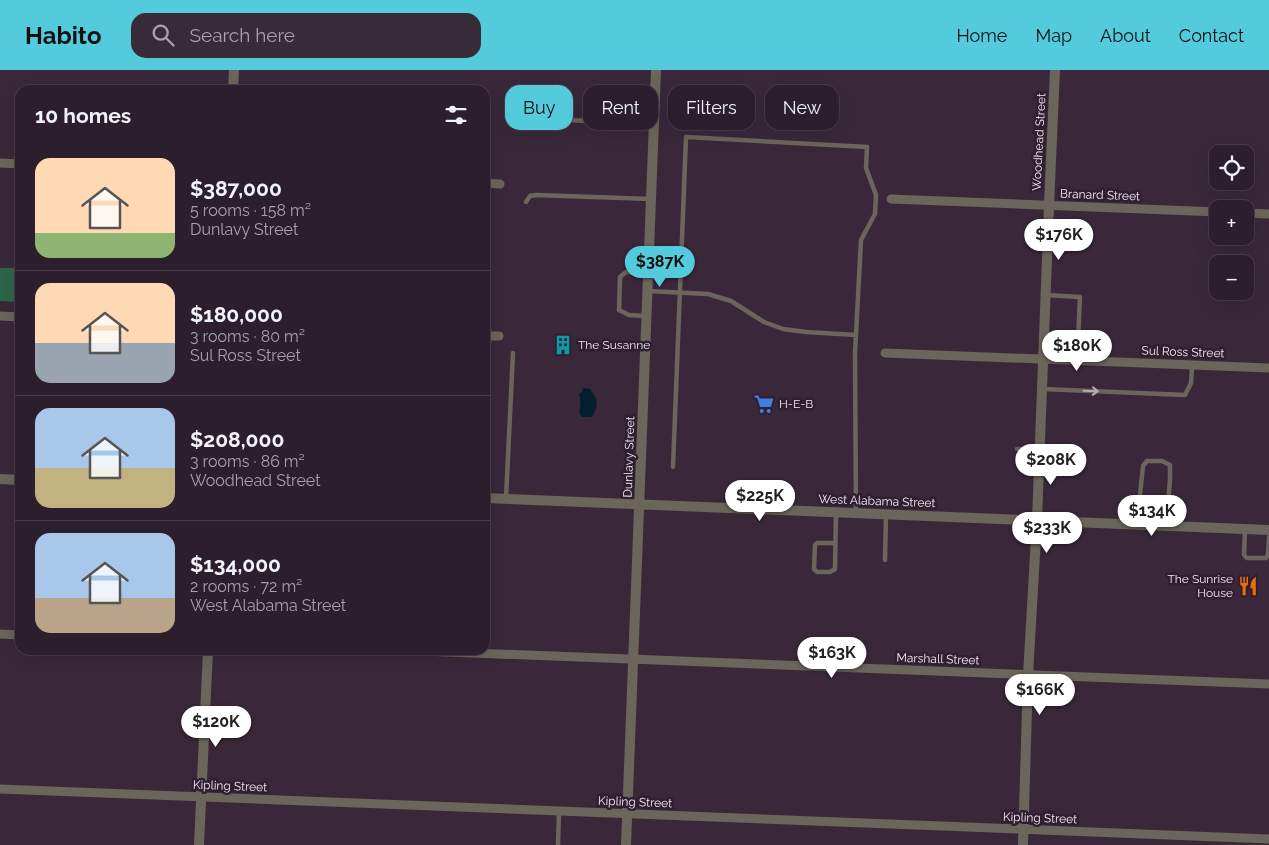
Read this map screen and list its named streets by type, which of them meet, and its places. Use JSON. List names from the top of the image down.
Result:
{
  "streets": {
    "street": [
      "Woodhead Street",
      "Branard Street",
      "Sul Ross Street",
      "Dunlavy Street",
      "West Alabama Street",
      "Marshall Street",
      "Kipling Street"
    ]
  },
  "crossings": [
    ["Woodhead Street", "Branard Street"],
    ["Woodhead Street", "Sul Ross Street"],
    ["Woodhead Street", "West Alabama Street"],
    ["Woodhead Street", "Marshall Street"],
    ["Woodhead Street", "Kipling Street"],
    ["Dunlavy Street", "West Alabama Street"],
    ["Dunlavy Street", "Marshall Street"],
    ["Dunlavy Street", "Kipling Street"]
  ],
  "places": {
    "building": ["The Susanne"],
    "supermarket": ["H-E-B"],
    "restaurant": ["The Sunrise House"]
  },
  "page": {
    "header": "Habito",
    "search": "Search here",
    "nav": [
      "Home",
      "Map",
      "About",
      "Contact"
    ],
    "chip": [
      "Buy",
      "Rent",
      "Filters",
      "New"
    ],
    "heading": "10 homes",
    "map_buttons": ["+", "−"],
    "list": [
      {
        "name": "$387,000",
        "note": "5 rooms · 158 m² · Dunlavy Street"
      },
      {
        "name": "$180,000",
        "note": "3 rooms · 80 m² · Sul Ross Street"
      },
      {
        "name": "$208,000",
        "note": "3 rooms · 86 m² · Woodhead Street"
      },
      {
        "name": "$134,000",
        "note": "2 rooms · 72 m² · West Alabama Street"
      }
    ],
    "price": [
      "$176K",
      "$387K",
      "$180K",
      "$208K",
      "$225K",
      "$134K",
      "$233K",
      "$163K",
      "$166K",
      "$120K"
    ]
  }
}
